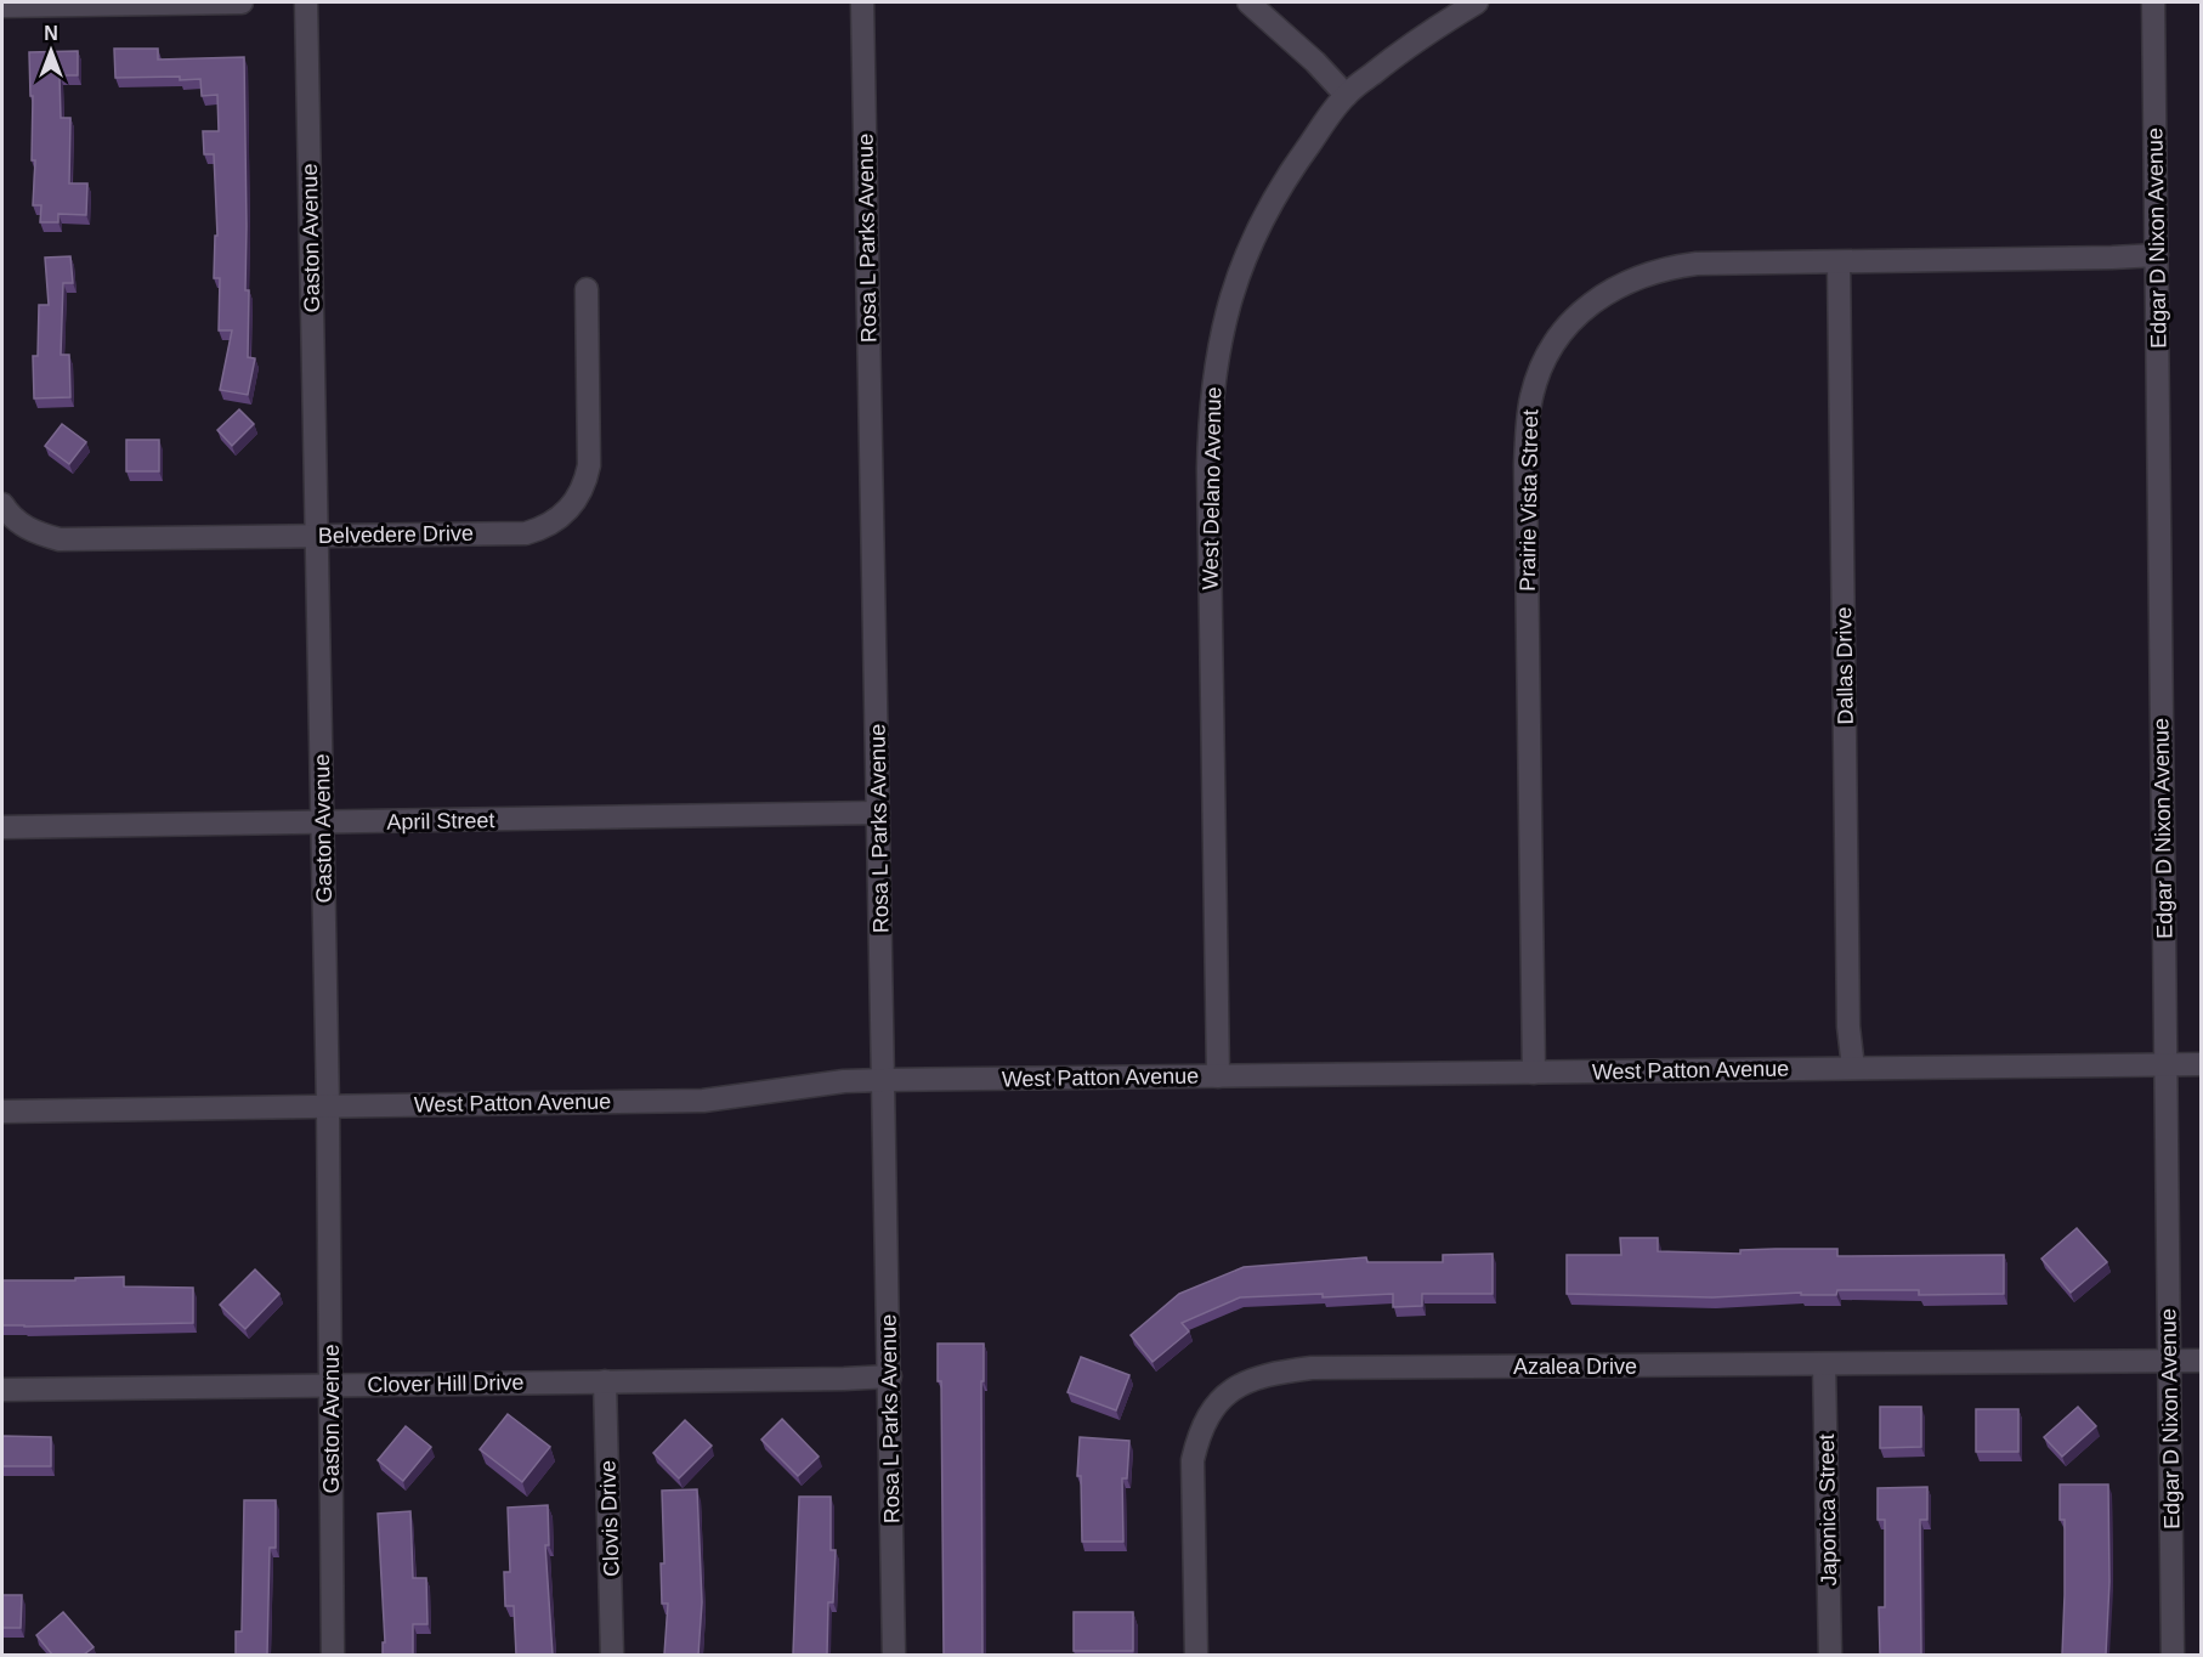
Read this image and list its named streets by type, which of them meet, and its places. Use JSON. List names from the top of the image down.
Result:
{
  "streets": {
    "street": [
      "Gaston Avenue",
      "Rosa L Parks Avenue",
      "Edgar D Nixon Avenue",
      "West Delano Avenue",
      "Prairie Vista Street",
      "Belvedere Drive",
      "Dallas Drive",
      "April Street",
      "West Patton Avenue",
      "Azalea Drive",
      "Clover Hill Drive",
      "Japonica Street",
      "Clovis Drive"
    ]
  },
  "crossings": [
    ["Gaston Avenue", "Belvedere Drive"],
    ["Gaston Avenue", "April Street"],
    ["Gaston Avenue", "West Patton Avenue"],
    ["Gaston Avenue", "Clover Hill Drive"],
    ["Rosa L Parks Avenue", "April Street"],
    ["Rosa L Parks Avenue", "West Patton Avenue"],
    ["Rosa L Parks Avenue", "Clover Hill Drive"],
    ["Edgar D Nixon Avenue", "Prairie Vista Street"],
    ["Edgar D Nixon Avenue", "West Patton Avenue"],
    ["Edgar D Nixon Avenue", "Azalea Drive"],
    ["West Delano Avenue", "West Patton Avenue"],
    ["Prairie Vista Street", "Dallas Drive"],
    ["Prairie Vista Street", "West Patton Avenue"],
    ["Dallas Drive", "West Patton Avenue"],
    ["Azalea Drive", "Japonica Street"],
    ["Clover Hill Drive", "Clovis Drive"]
  ],
  "north": "top"
}
